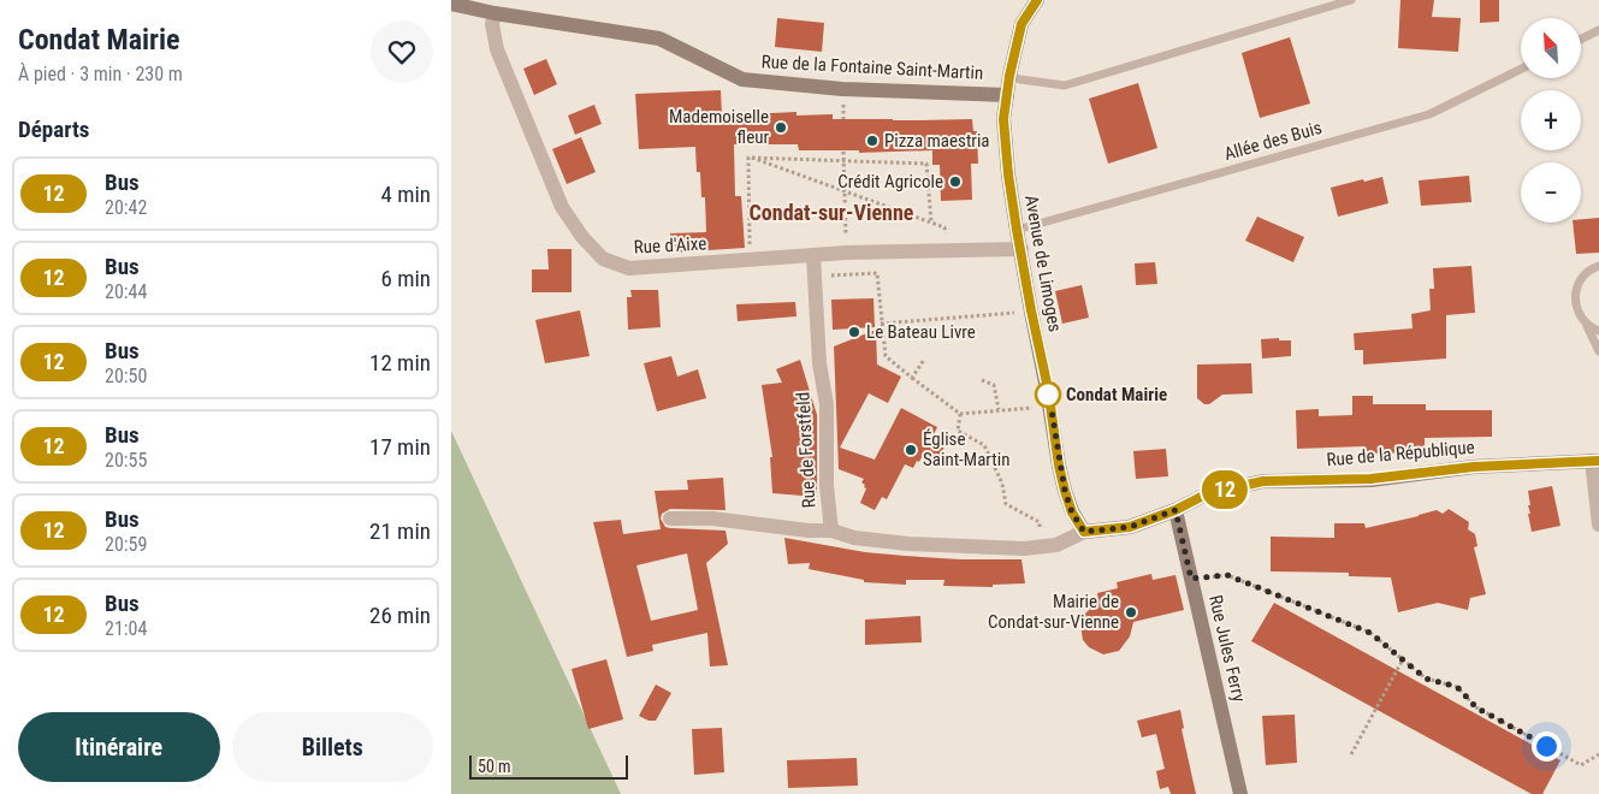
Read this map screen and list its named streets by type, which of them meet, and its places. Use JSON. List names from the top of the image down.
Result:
{
  "streets": {
    "main road": [
      "Rue de la Fontaine Saint-Martin",
      "Avenue de Limoges",
      "Rue de la République",
      "Rue Jules Ferry"
    ],
    "street": ["Rue d'Aixe", "Rue de Forstfeld"],
    "lane": ["Allée des Buis"]
  },
  "crossings": [
    ["Rue de la Fontaine Saint-Martin", "Rue d'Aixe"],
    ["Rue de la Fontaine Saint-Martin", "Avenue de Limoges"],
    ["Allée des Buis", "Avenue de Limoges"],
    ["Rue d'Aixe", "Avenue de Limoges"],
    ["Rue d'Aixe", "Rue de Forstfeld"],
    ["Avenue de Limoges", "Rue de Forstfeld"],
    ["Avenue de Limoges", "Rue de la République"],
    ["Rue de Forstfeld", "Rue de la République"],
    ["Rue de la République", "Rue Jules Ferry"]
  ],
  "districts": ["Condat-sur-Vienne"],
  "places": [
    "Mademoiselle fleur",
    "Pizza maestria",
    "Crédit Agricole",
    "Le Bateau Livre",
    "Condat Mairie",
    "Église Saint-Martin",
    "Mairie de Condat-sur-Vienne"
  ],
  "lines": ["bus line 12"],
  "scale_bar": "50 m",
  "north": "top left",
  "page": {
    "heading": [
      ["Condat Mairie", "À pied · 3 min · 230 m"],
      "Départs"
    ],
    "on_map": "12",
    "map_buttons": ["+", "−"],
    "list": [
      {
        "mark": "12",
        "name": "Bus",
        "note": "20:42",
        "value": "4 min"
      },
      {
        "mark": "12",
        "name": "Bus",
        "note": "20:44",
        "value": "6 min"
      },
      {
        "mark": "12",
        "name": "Bus",
        "note": "20:50",
        "value": "12 min"
      },
      {
        "mark": "12",
        "name": "Bus",
        "note": "20:55",
        "value": "17 min"
      },
      {
        "mark": "12",
        "name": "Bus",
        "note": "20:59",
        "value": "21 min"
      },
      {
        "mark": "12",
        "name": "Bus",
        "note": "21:04",
        "value": "26 min"
      }
    ],
    "buttons": ["Itinéraire", "Billets"],
    "scale": "50 m"
  }
}
